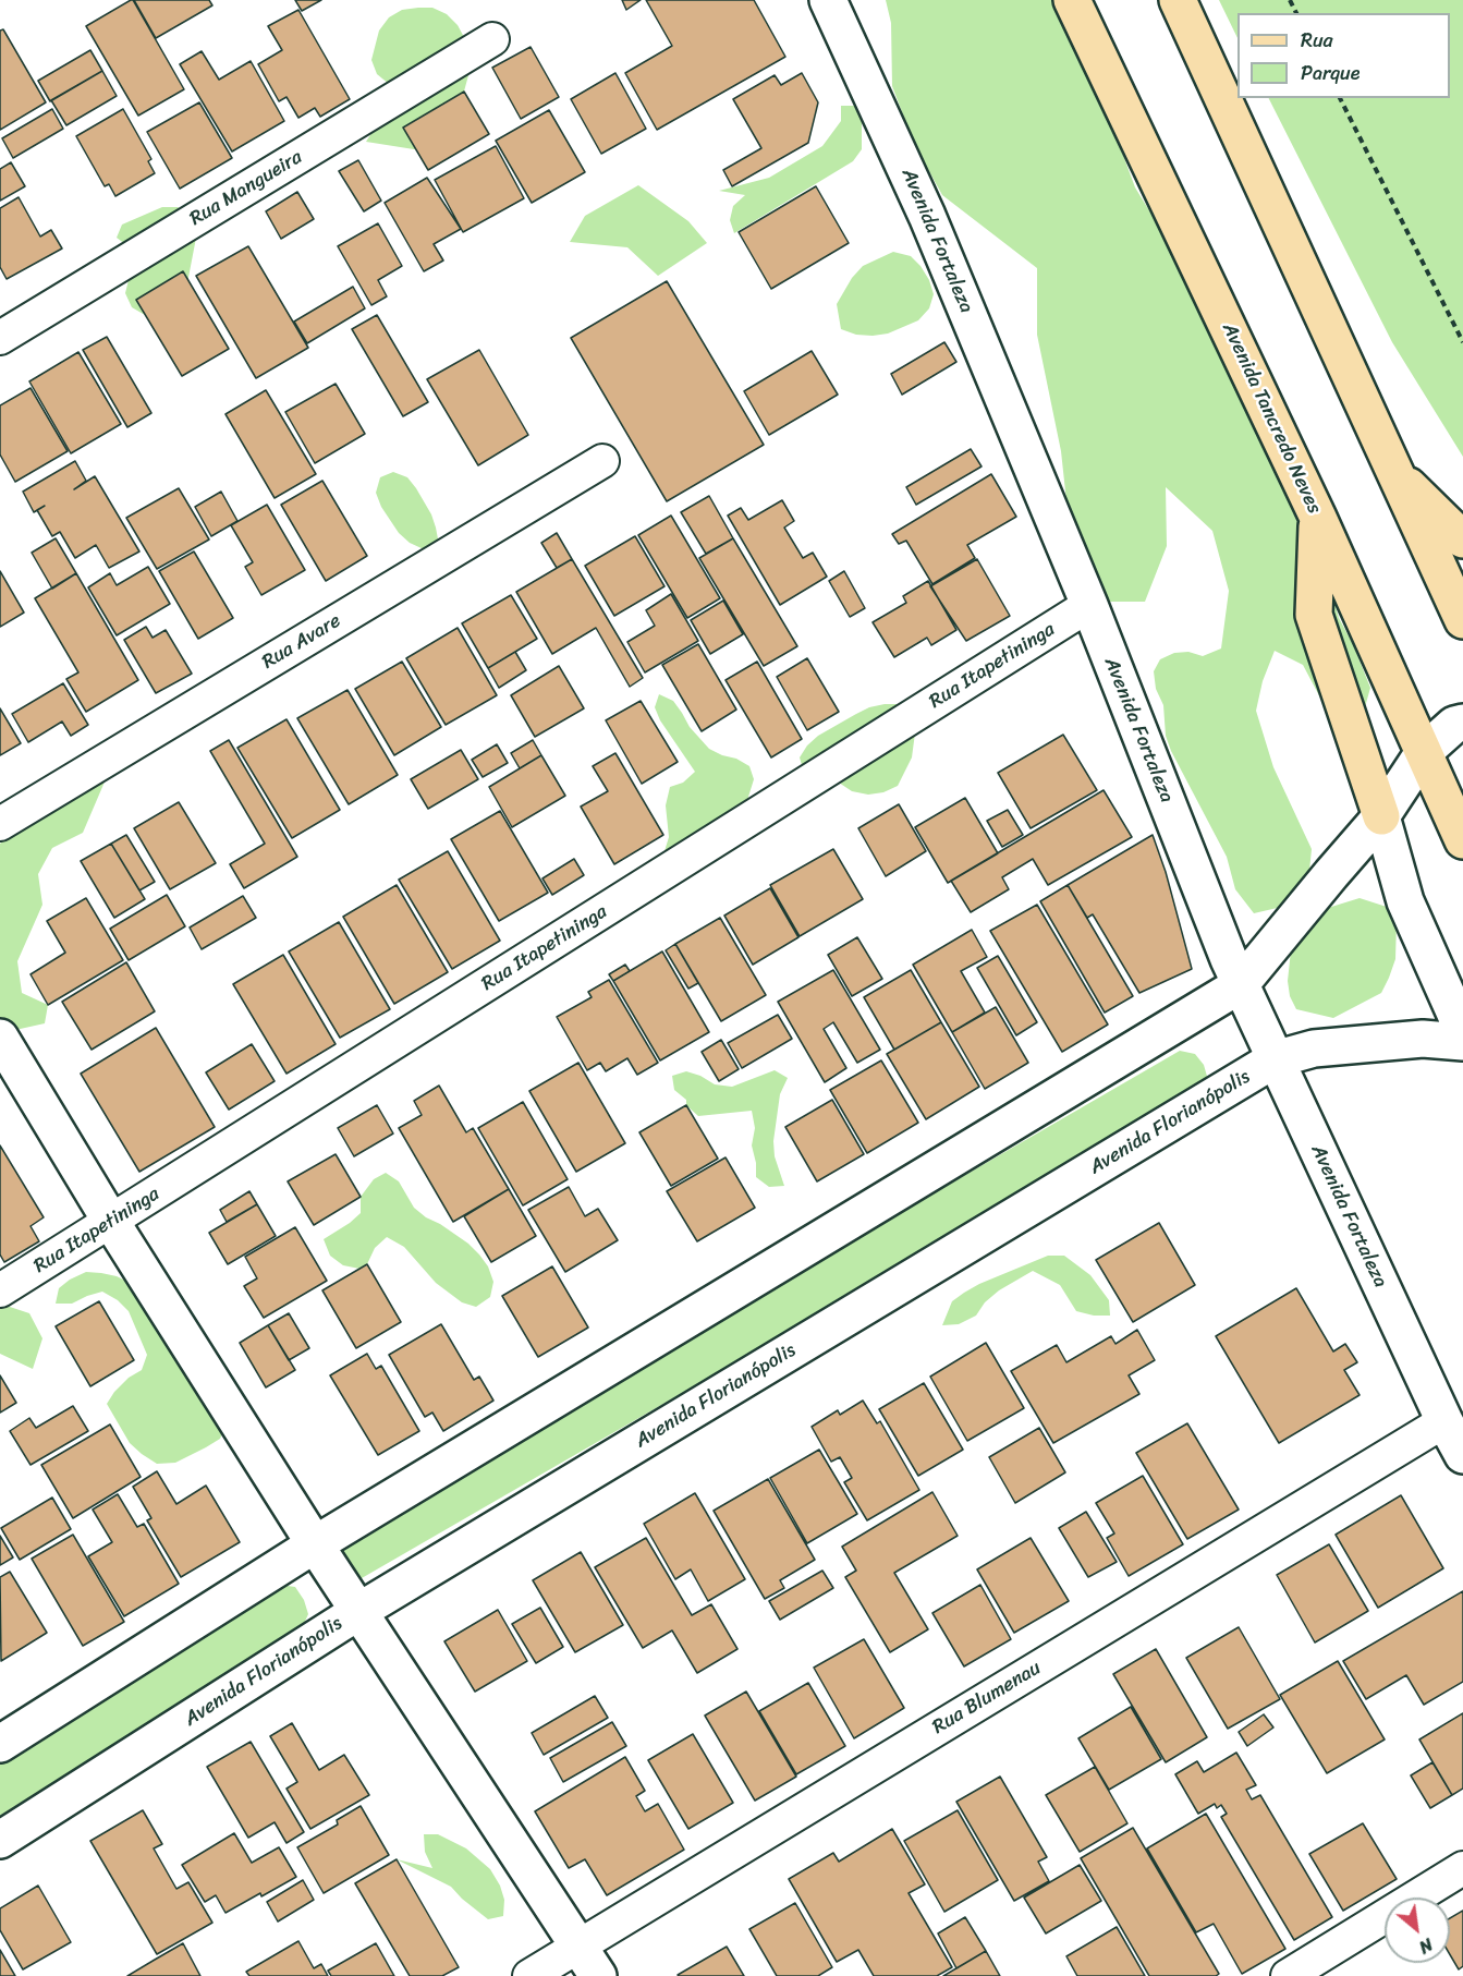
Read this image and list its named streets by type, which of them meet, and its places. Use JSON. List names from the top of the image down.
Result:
{
  "streets": {
    "main road": ["Avenida Tancredo Neves"],
    "street": [
      "Rua Mangueira",
      "Avenida Fortaleza",
      "Rua Avare",
      "Rua Itapetininga",
      "Avenida Florianópolis",
      "Rua Blumenau"
    ]
  },
  "crossings": [
    ["Avenida Fortaleza", "Rua Itapetininga"],
    ["Avenida Fortaleza", "Avenida Florianópolis"],
    ["Avenida Fortaleza", "Rua Blumenau"]
  ],
  "legend": ["Rua", "Parque"],
  "north": "bottom right"
}
